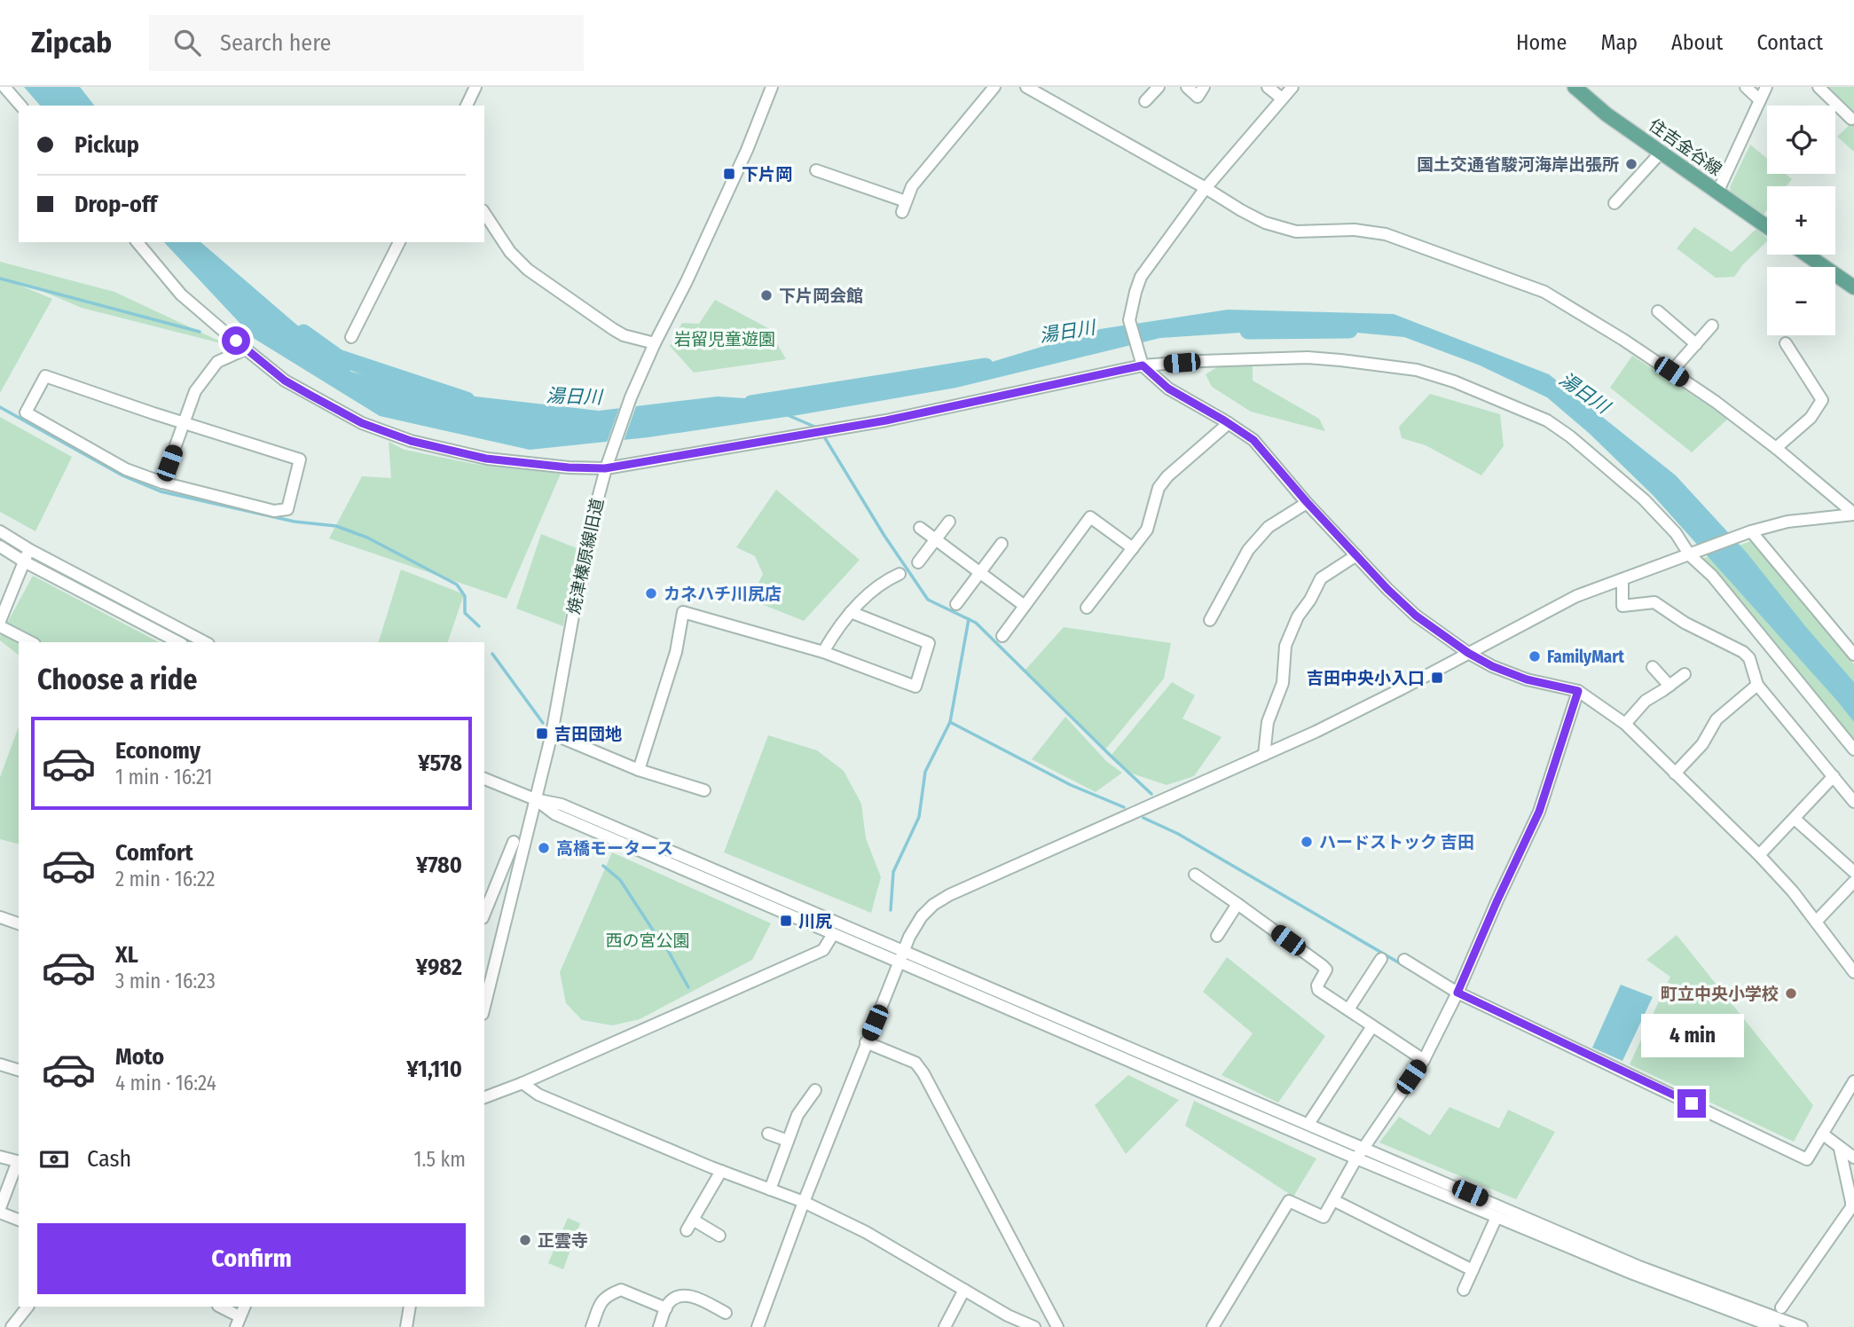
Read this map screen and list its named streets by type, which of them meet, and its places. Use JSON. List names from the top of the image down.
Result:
{
  "streets": {
    "main road": ["住吉金谷線"],
    "street": ["焼津榛原線旧道"]
  },
  "water": ["湯日川"],
  "parks": ["岩留児童遊園", "西の宮公園"],
  "places": {
    "other": [
      "国土交通省駿河海岸出張所",
      "下片岡会館",
      "カネハチ川尻店",
      "FamilyMart",
      "ハードストック 吉田",
      "高橋モータース",
      "町立中央小学校",
      "正雲寺"
    ],
    "transit": [
      "下片岡",
      "吉田中央小入口",
      "吉田団地",
      "川尻"
    ]
  },
  "page": {
    "header": "Zipcab",
    "search": "Search here",
    "nav": [
      "Home",
      "Map",
      "About",
      "Contact"
    ],
    "map_buttons": ["+", "−"],
    "banner": ["Pickup", "Drop-off"],
    "heading": "Choose a ride",
    "list": [
      {
        "name": "Economy",
        "note": "1 min · 16:21",
        "value": "¥578"
      },
      {
        "name": "Comfort",
        "note": "2 min · 16:22",
        "value": "¥780"
      },
      {
        "name": "XL",
        "note": "3 min · 16:23",
        "value": "¥982"
      },
      {
        "name": "Moto",
        "note": "4 min · 16:24",
        "value": "¥1,110"
      }
    ],
    "bubble": "4 min",
    "pay": ["Cash", "1.5 km"],
    "buttons": "Confirm"
  }
}
